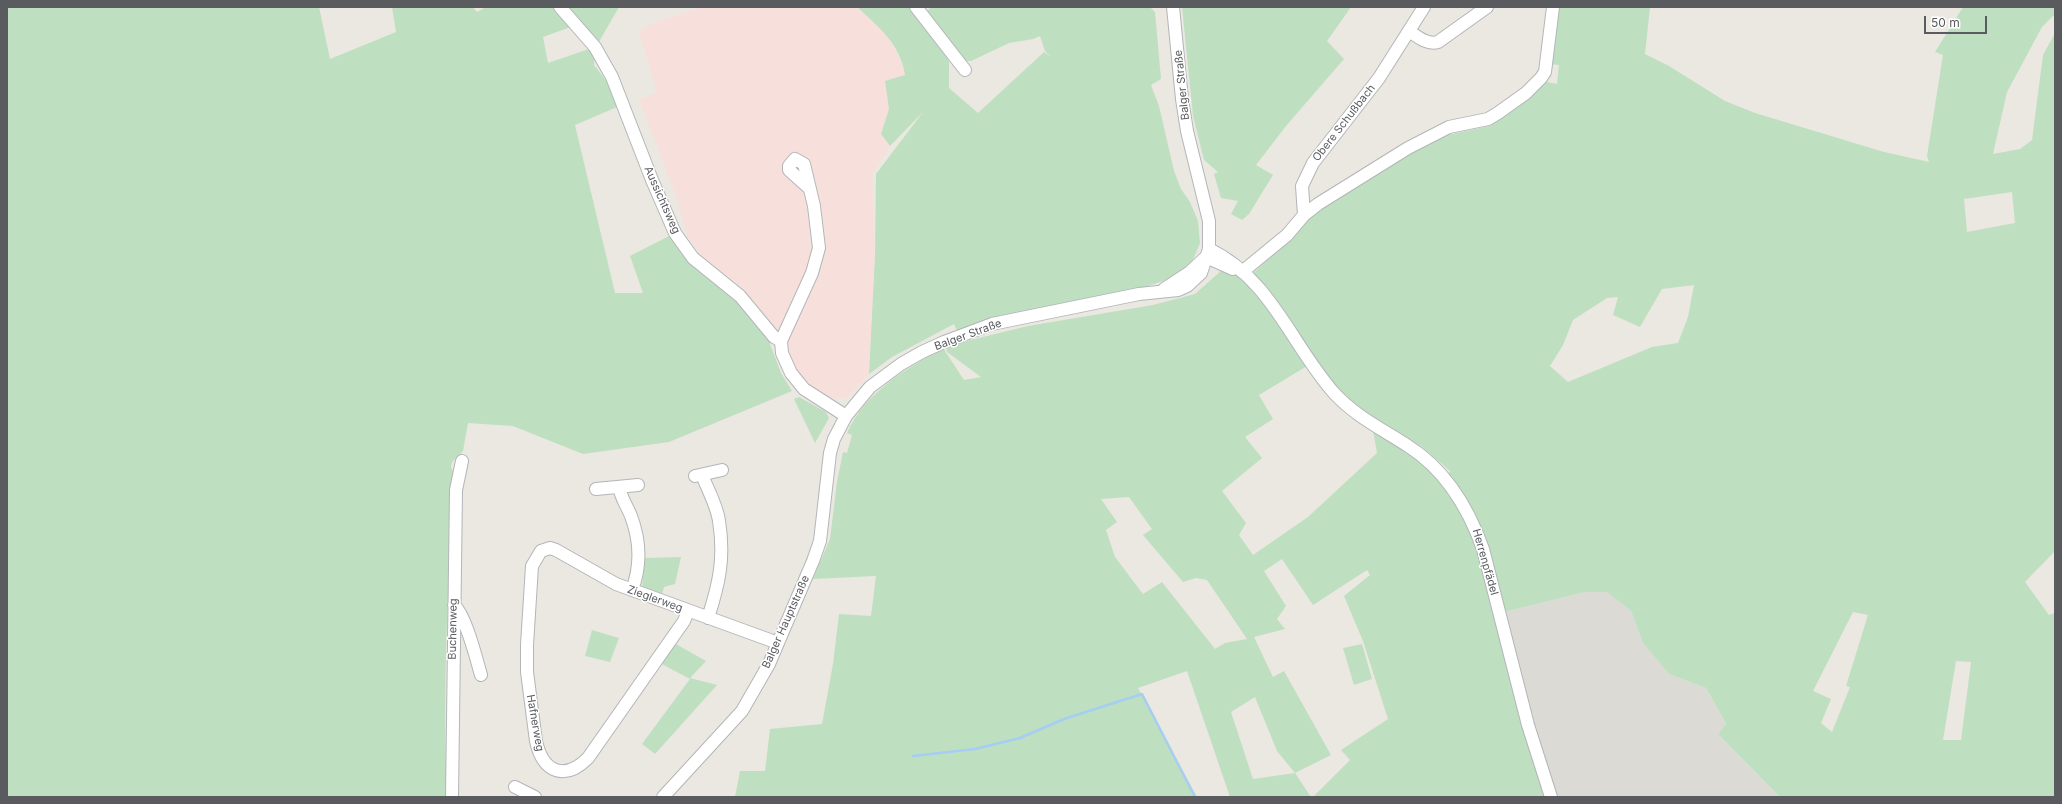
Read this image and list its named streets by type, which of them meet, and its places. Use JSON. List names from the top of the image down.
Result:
{
  "streets": {
    "street": [
      "Balger Straße",
      "Obere Schußbach",
      "Aussichtsweg",
      "Herrenpfädel",
      "Zieglerweg",
      "Balger Hauptstraße",
      "Buchenweg",
      "Hafnerweg"
    ]
  },
  "crossings": [
    ["Balger Straße", "Herrenpfädel"],
    ["Balger Straße", "Balger Hauptstraße"],
    ["Zieglerweg", "Balger Hauptstraße"],
    ["Zieglerweg", "Hafnerweg"]
  ],
  "scale_bar": "50 m"
}
